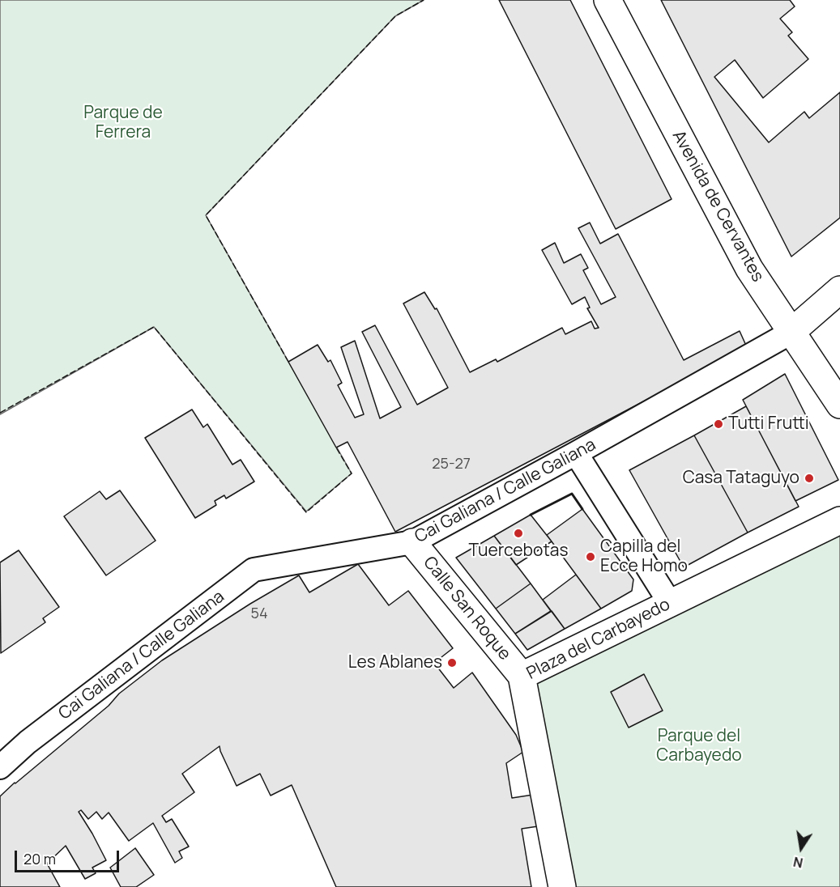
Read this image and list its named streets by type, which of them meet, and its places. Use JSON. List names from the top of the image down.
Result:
{
  "streets": {
    "street": [
      "Avenida de Cervantes",
      "Cai Galiana / Calle Galiana",
      "Calle San Roque",
      "Plaza del Carbayedo"
    ]
  },
  "crossings": [
    ["Avenida de Cervantes", "Cai Galiana / Calle Galiana"],
    ["Cai Galiana / Calle Galiana", "Calle San Roque"],
    ["Calle San Roque", "Plaza del Carbayedo"]
  ],
  "parks": ["Parque de Ferrera", "Parque del Carbayedo"],
  "places": [
    "Tutti Frutti",
    "Casa Tataguyo",
    "Tuercebotas",
    "Capilla del Ecce Homo",
    "Les Ablanes"
  ],
  "house_numbers": ["25-27", "54"],
  "scale_bar": "20 m",
  "north": "bottom"
}
